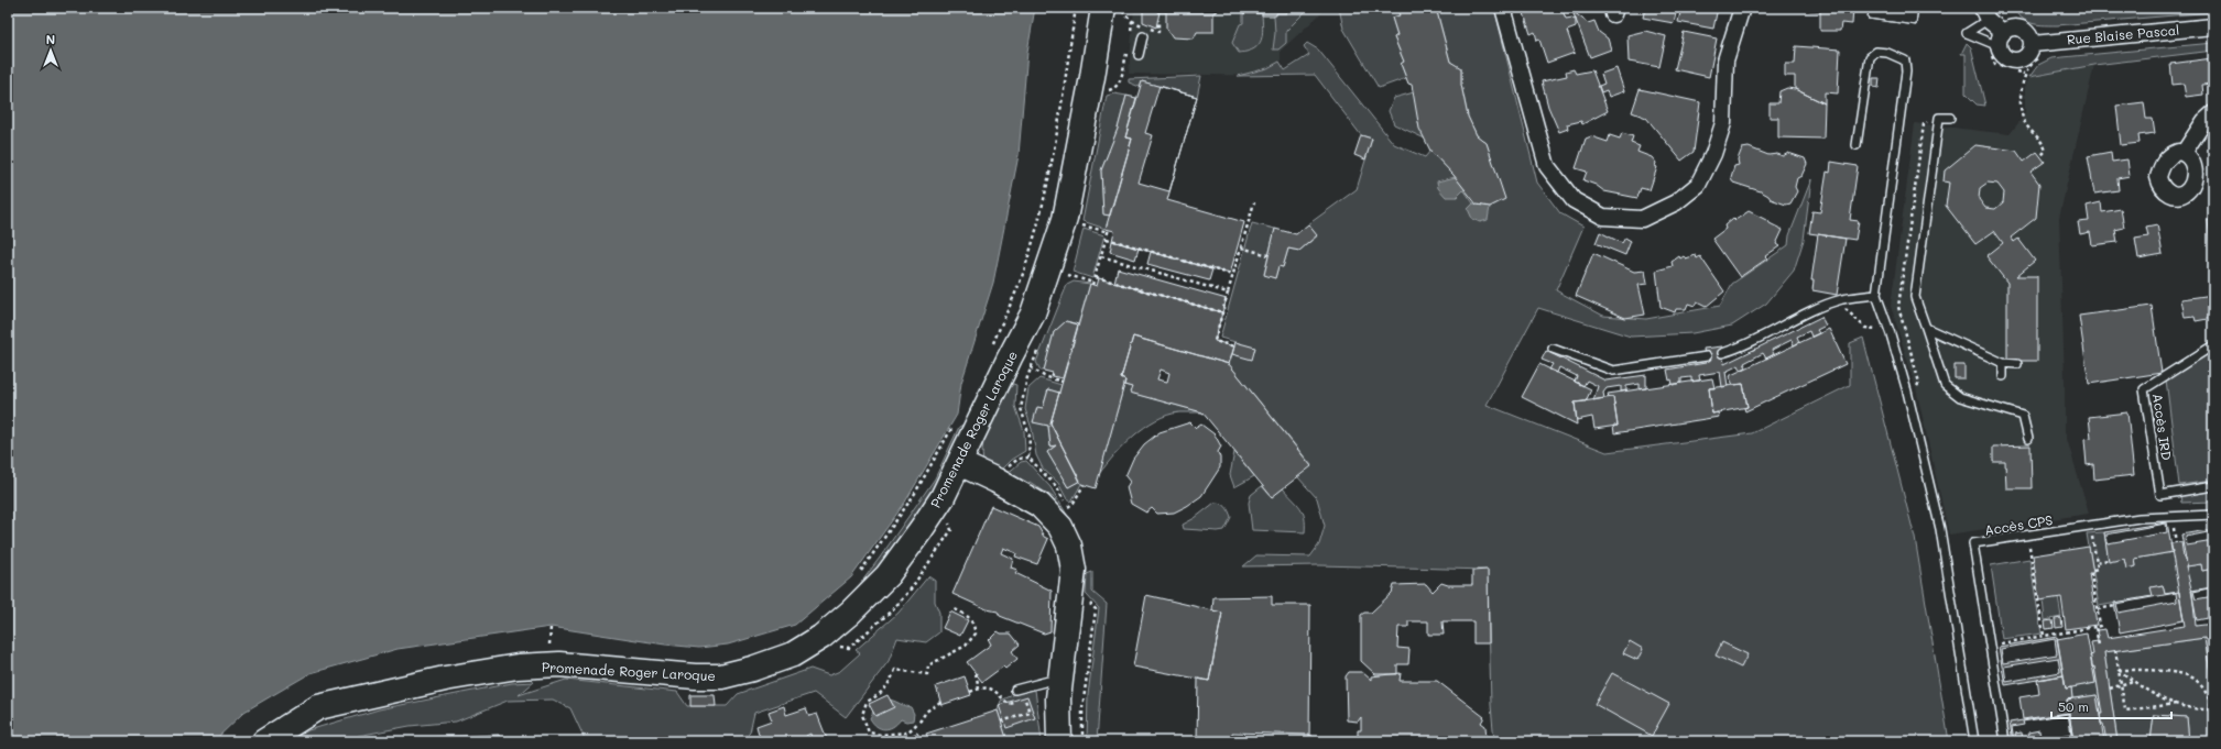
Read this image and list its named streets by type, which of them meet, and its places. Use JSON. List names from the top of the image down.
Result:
{
  "streets": {
    "main road": ["Promenade Roger Laroque"],
    "street": ["Rue Blaise Pascal"],
    "lane": ["Accès IRD", "Accès CPS"]
  },
  "scale_bar": "50 m",
  "north": "top"
}
